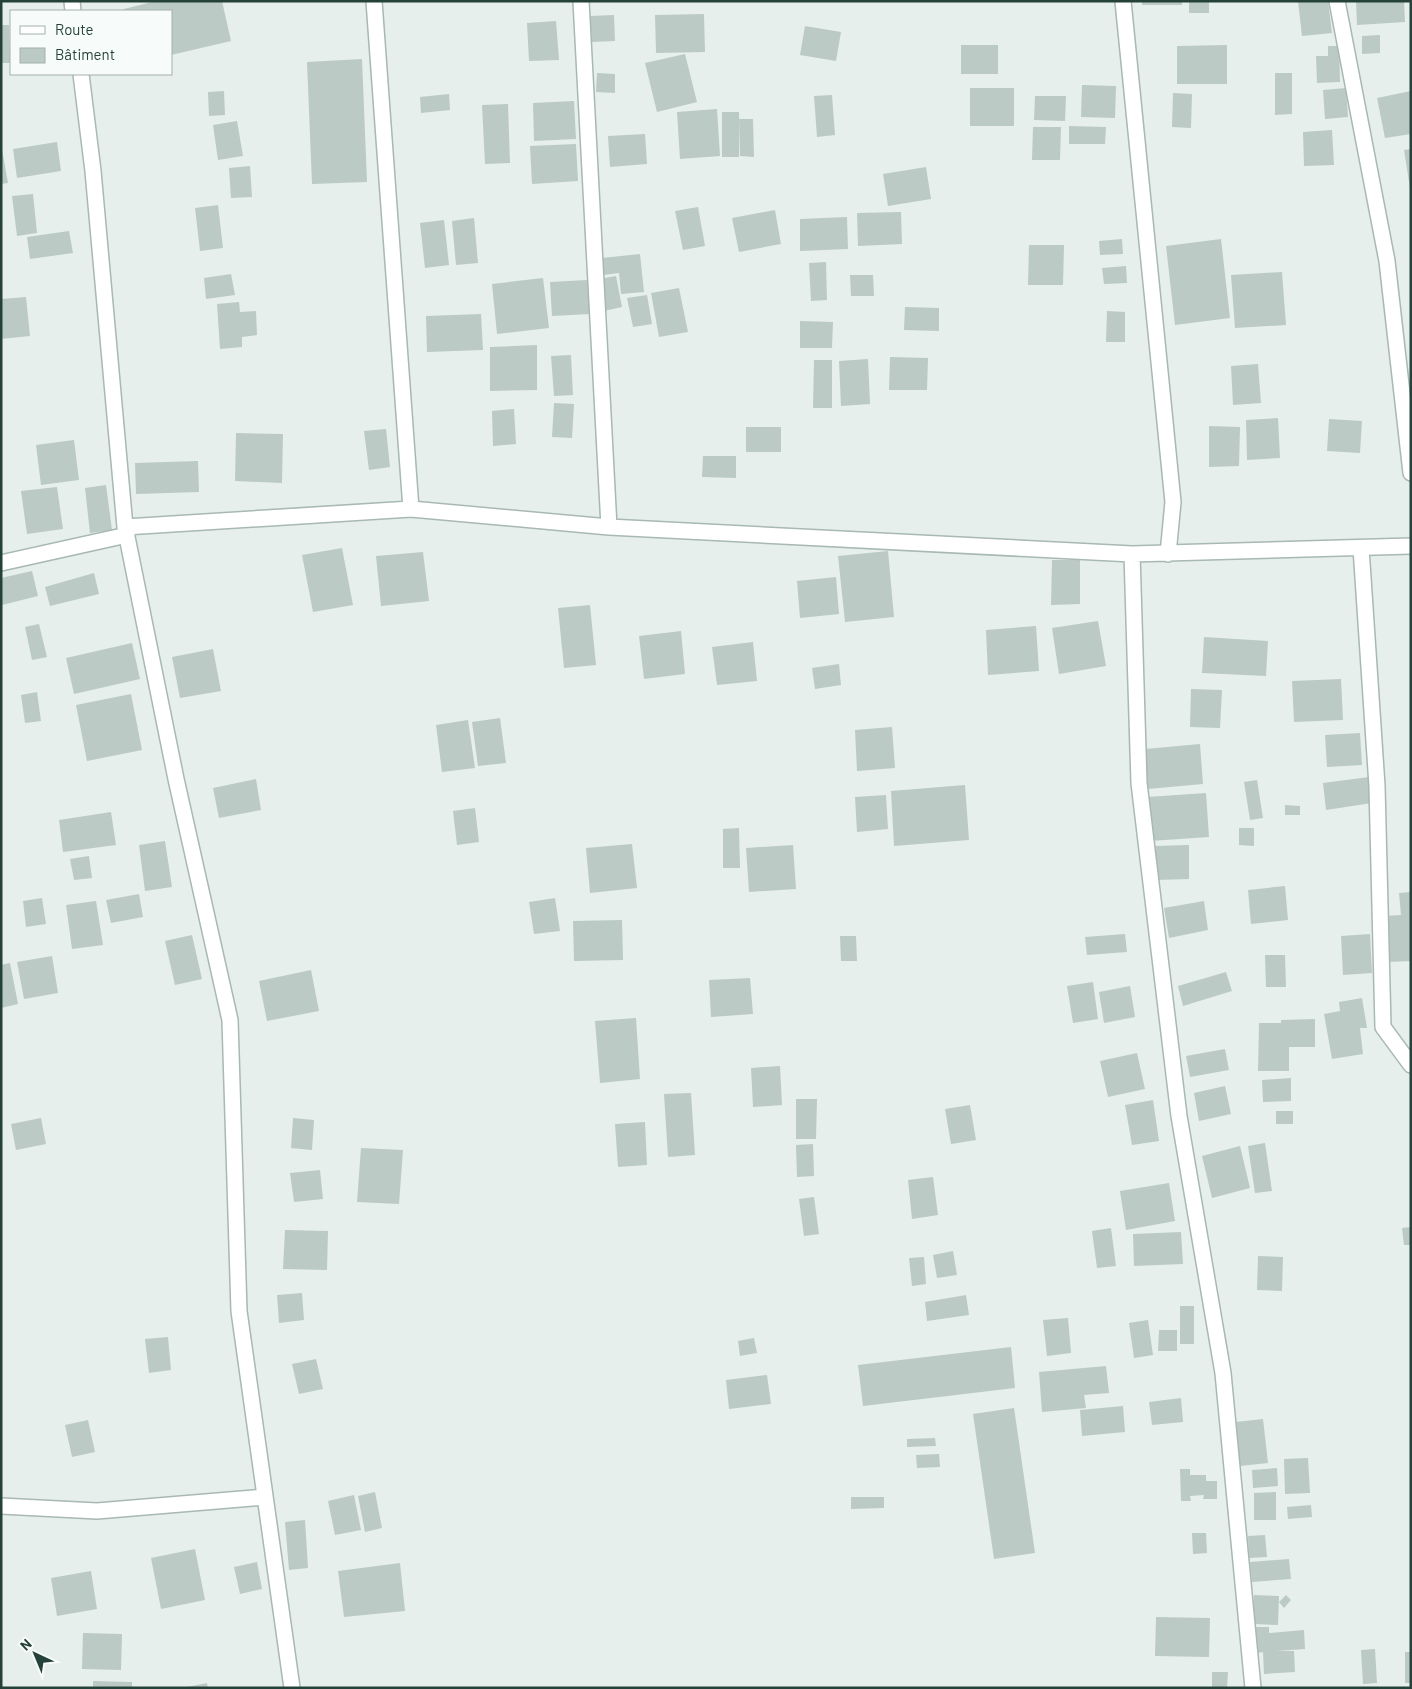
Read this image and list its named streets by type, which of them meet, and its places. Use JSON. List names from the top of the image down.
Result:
{
  "legend": ["Route", "Bâtiment"],
  "north": "top left"
}
